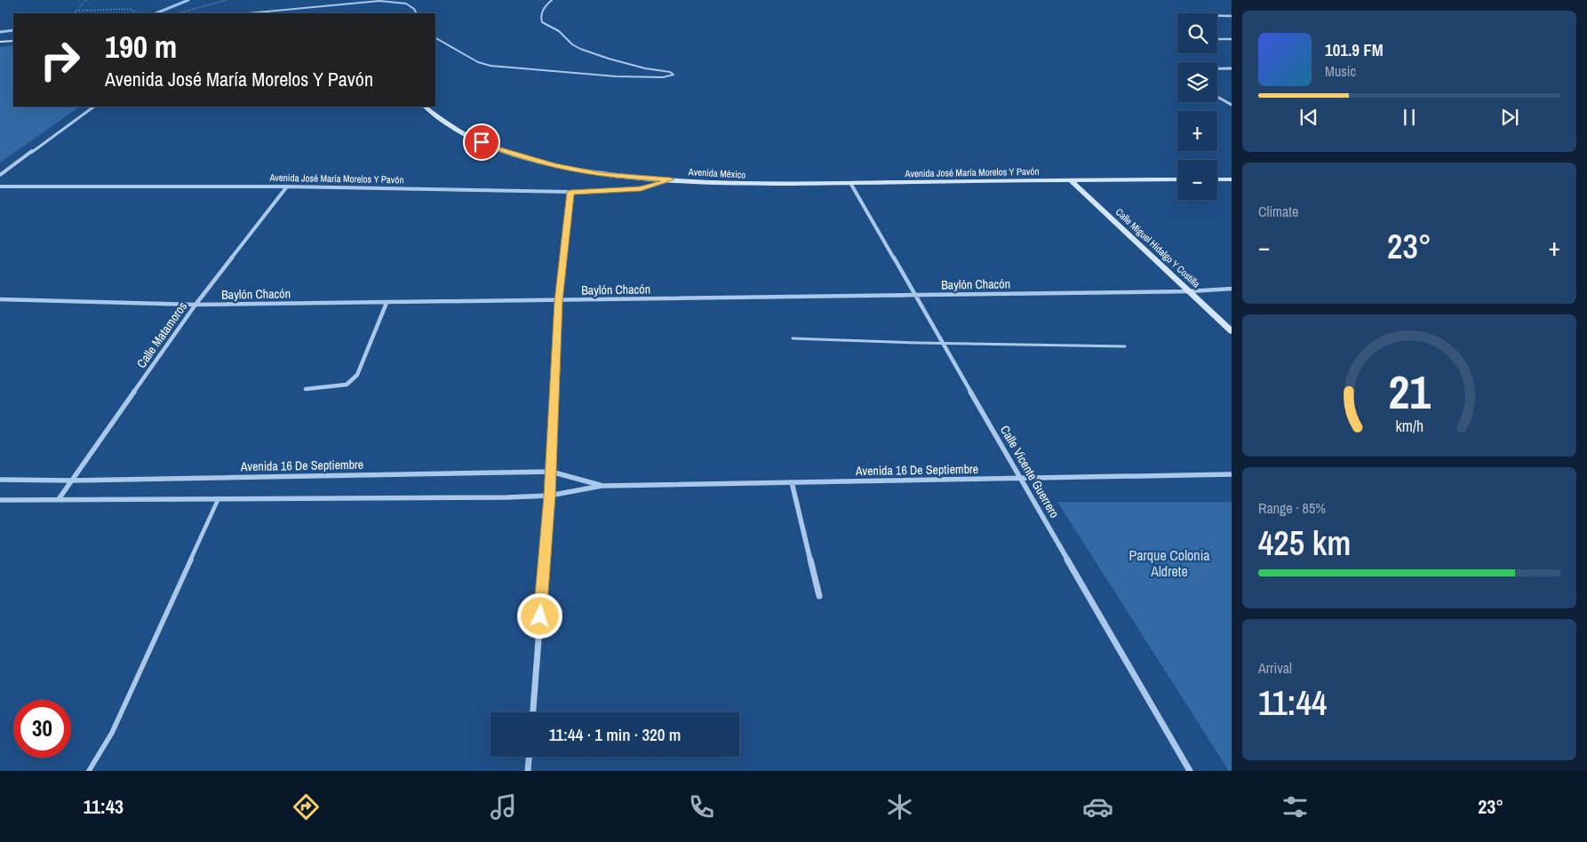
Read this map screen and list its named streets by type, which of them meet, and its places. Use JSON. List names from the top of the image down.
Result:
{
  "streets": {
    "main road": ["Avenida José María Morelos Y Pavón", "Avenida México", "Calle Miguel Hidalgo Y Costilla"],
    "street": [
      "Baylón Chacón",
      "Calle Matamoros",
      "Avenida 16 De Septiembre",
      "Calle Vicente Guerrero"
    ]
  },
  "crossings": [
    ["Avenida José María Morelos Y Pavón", "Avenida México"],
    ["Avenida José María Morelos Y Pavón", "Calle Miguel Hidalgo Y Costilla"],
    ["Avenida José María Morelos Y Pavón", "Calle Matamoros"],
    ["Avenida José María Morelos Y Pavón", "Calle Vicente Guerrero"],
    ["Calle Miguel Hidalgo Y Costilla", "Baylón Chacón"],
    ["Baylón Chacón", "Calle Matamoros"],
    ["Baylón Chacón", "Calle Vicente Guerrero"],
    ["Calle Matamoros", "Avenida 16 De Septiembre"],
    ["Avenida 16 De Septiembre", "Calle Vicente Guerrero"]
  ],
  "parks": ["Parque Colonia Aldrete"],
  "page": {
    "map_buttons": ["+", "−"],
    "turn": ["190 m", "Avenida José María Morelos Y Pavón"],
    "song": ["101.9 FM", "Music"],
    "tile": [
      "Climate",
      ["Range · 85%", "425 km"],
      ["Arrival", "11:44"]
    ],
    "heat": ["−", "23°", "+"],
    "limit": "30",
    "trip": "11:44 · 1 min · 320 m",
    "tabs": ["11:43", "23°"],
    "gauge": ["21", "km/h"]
  }
}
